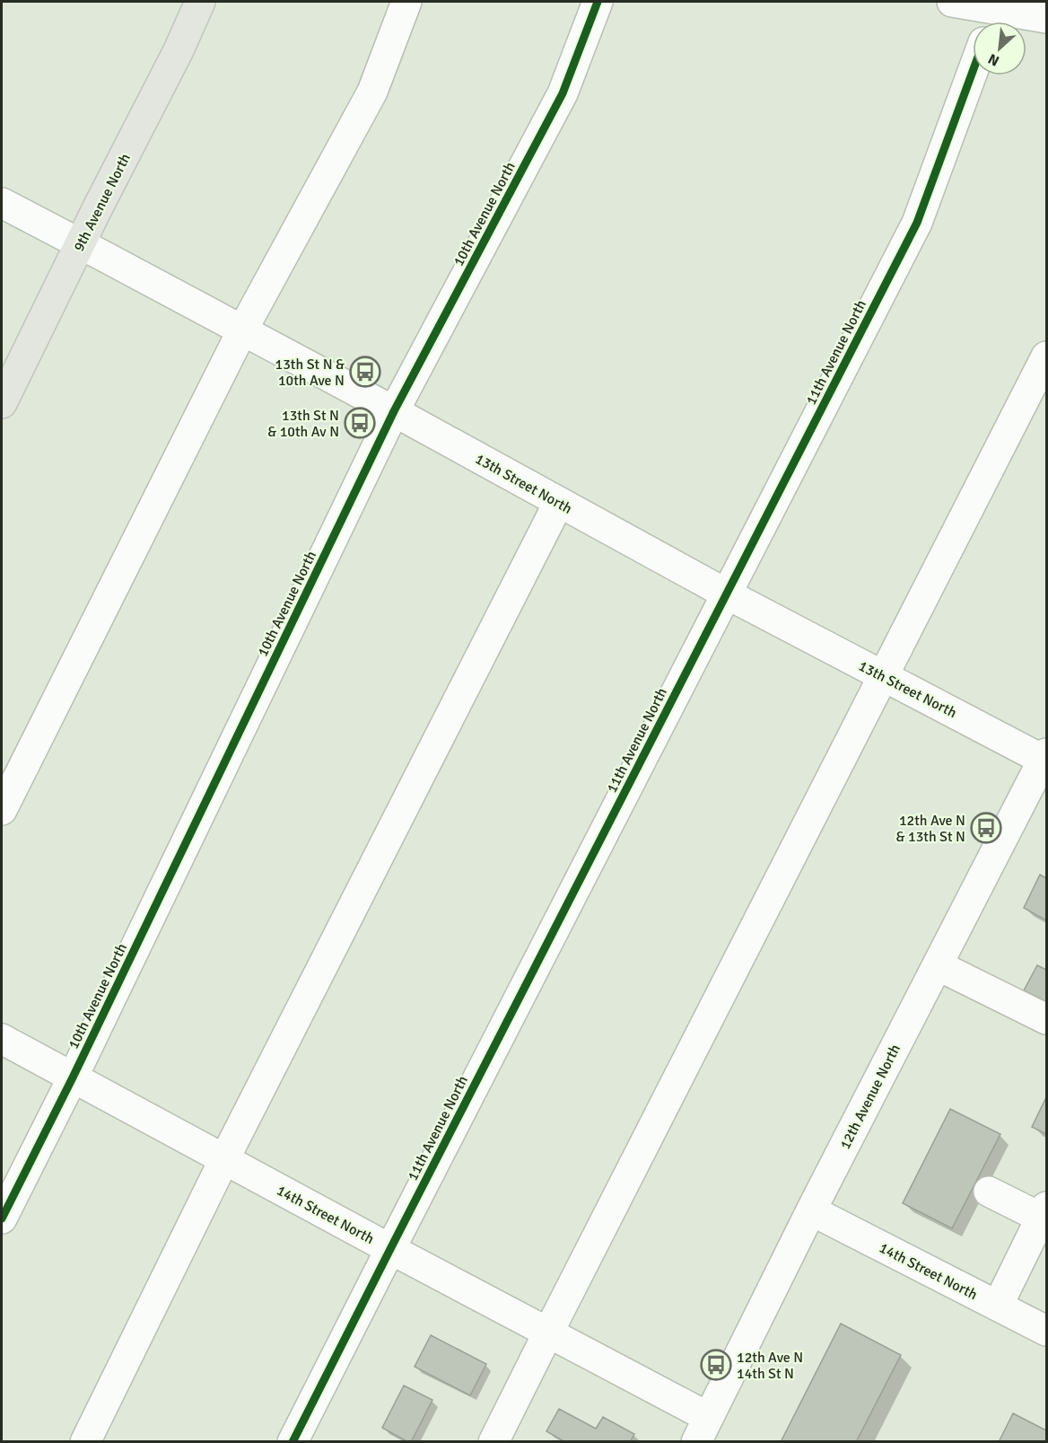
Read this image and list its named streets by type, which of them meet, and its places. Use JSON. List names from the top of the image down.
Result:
{
  "streets": {
    "main road": ["9th Avenue North"],
    "street": [
      "10th Avenue North",
      "11th Avenue North",
      "13th Street North",
      "12th Avenue North",
      "14th Street North"
    ]
  },
  "crossings": [
    ["9th Avenue North", "13th Street North"],
    ["10th Avenue North", "13th Street North"],
    ["10th Avenue North", "14th Street North"],
    ["11th Avenue North", "13th Street North"],
    ["11th Avenue North", "14th Street North"],
    ["13th Street North", "12th Avenue North"],
    ["12th Avenue North", "14th Street North"]
  ],
  "places": {
    "bus stop": [
      "13th St N & 10th Ave N",
      "13th St N & 10th Av N",
      "12th Ave N & 13th St N",
      "12th Ave N 14th St N"
    ]
  },
  "north": "bottom left"
}
